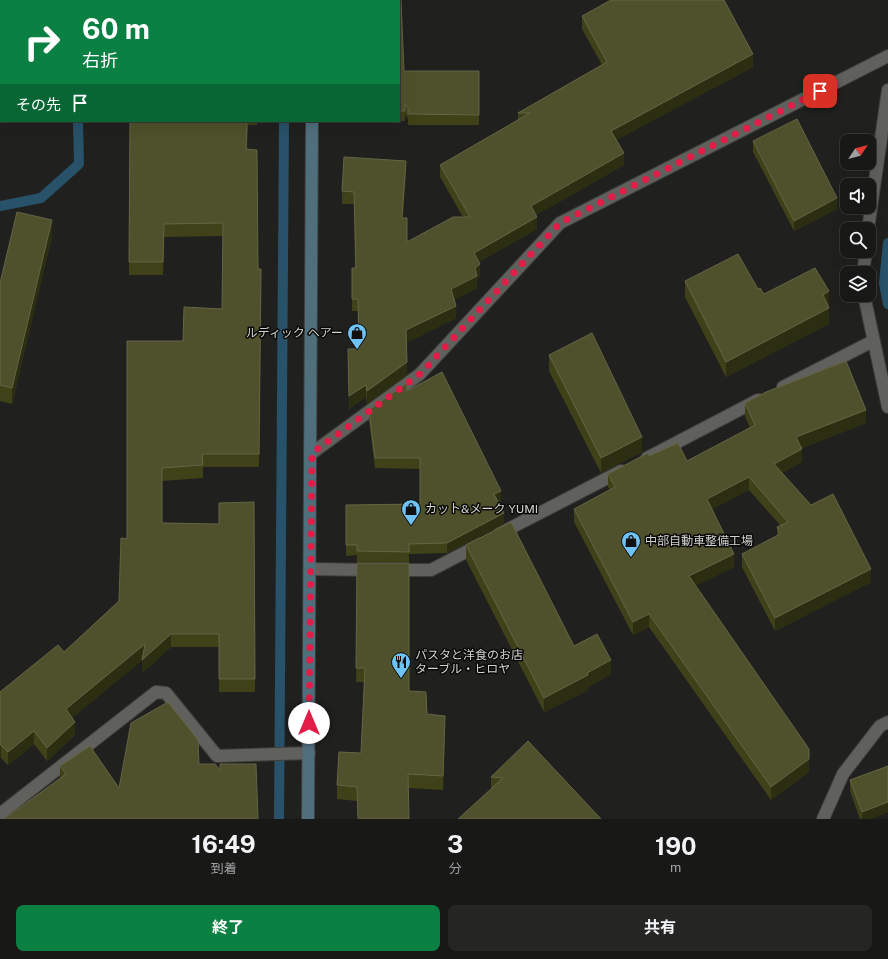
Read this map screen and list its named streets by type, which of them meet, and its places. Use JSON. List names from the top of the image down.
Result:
{
  "places": {
    "shop": ["ルディック ヘアー", "カット&メーク YUMI", "中部自動車整備工場"],
    "restaurant": ["パスタと洋食のお店 ターブル・ヒロヤ"]
  },
  "north": "top right",
  "page": {
    "turn": ["60 m", "右折"],
    "then": "その先",
    "eta": [
      "16:49",
      "到着",
      "3",
      "分",
      "190",
      "m"
    ],
    "buttons": ["終了", "共有"]
  }
}
